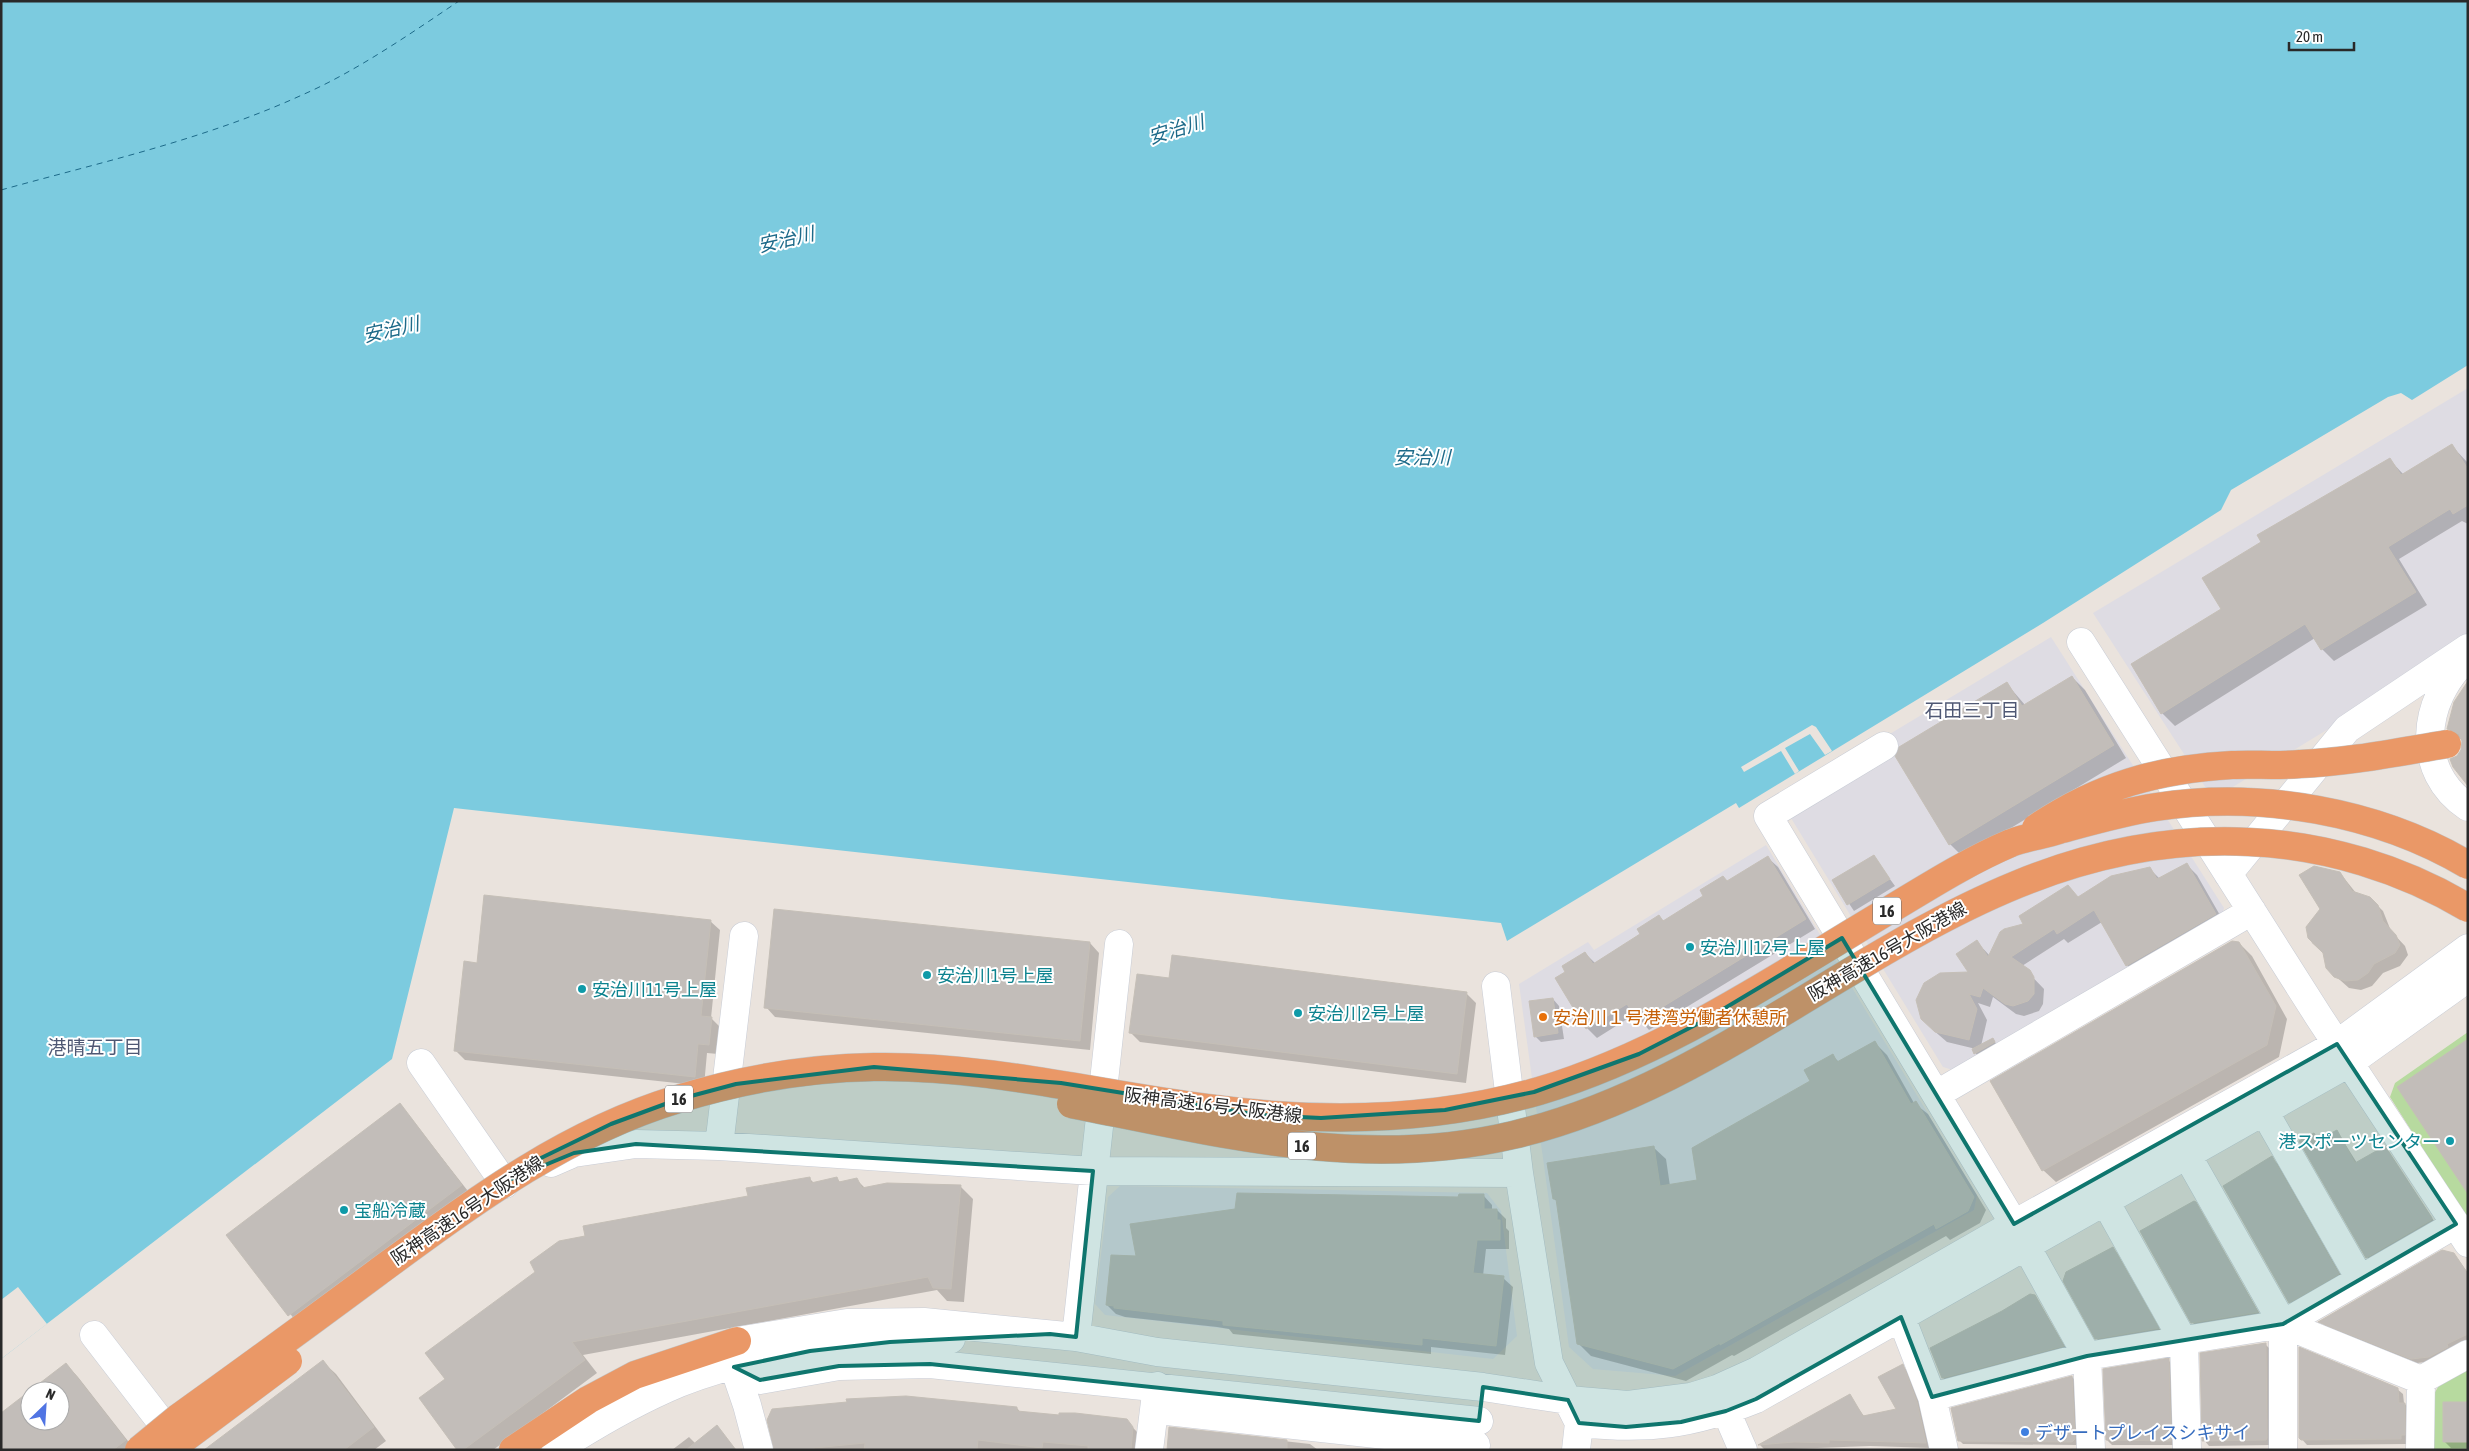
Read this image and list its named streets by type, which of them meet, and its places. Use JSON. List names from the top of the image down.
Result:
{
  "streets": {
    "highway": ["16", "阪神高速16号大阪港線"]
  },
  "districts": ["石田三丁目", "港晴五丁目"],
  "water": ["安治川"],
  "places": [
    "安治川12号上屋",
    "安治川1号上屋",
    "安治川11号上屋",
    "安治川2号上屋",
    "安治川１号港湾労働者休憩所",
    "港スポーツセンター",
    "宝船冷蔵",
    "デザートプレイスシキサイ"
  ],
  "scale_bar": "20 m",
  "north": "top right"
}
